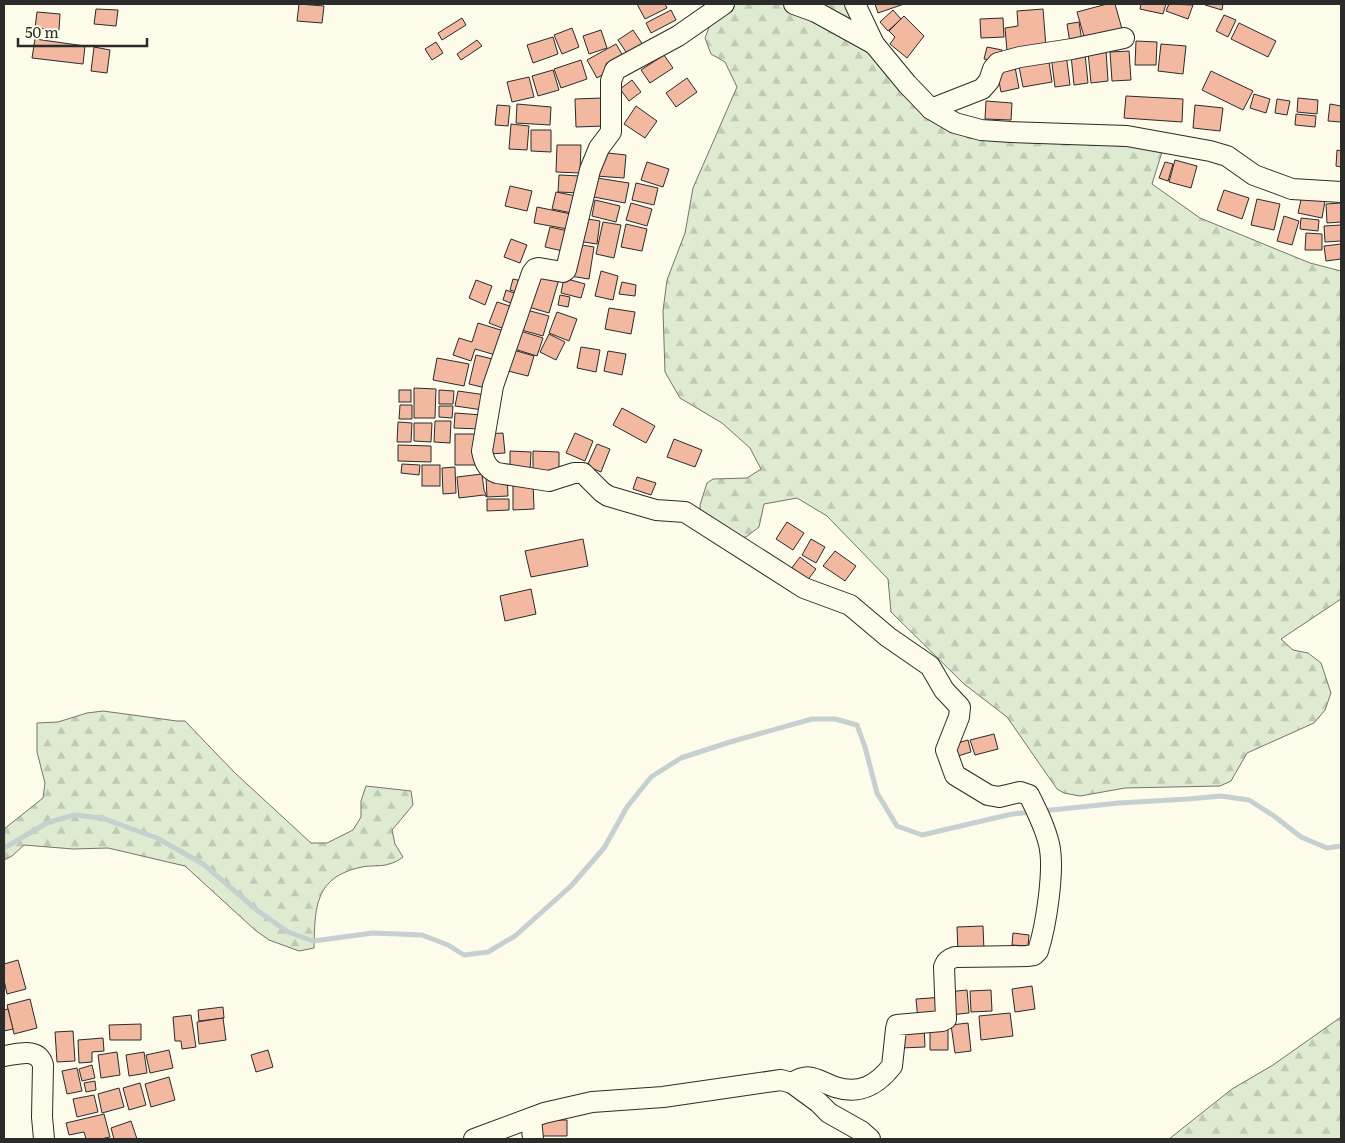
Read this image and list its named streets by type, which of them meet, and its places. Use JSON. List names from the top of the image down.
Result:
{
  "scale_bar": "50 m"
}
